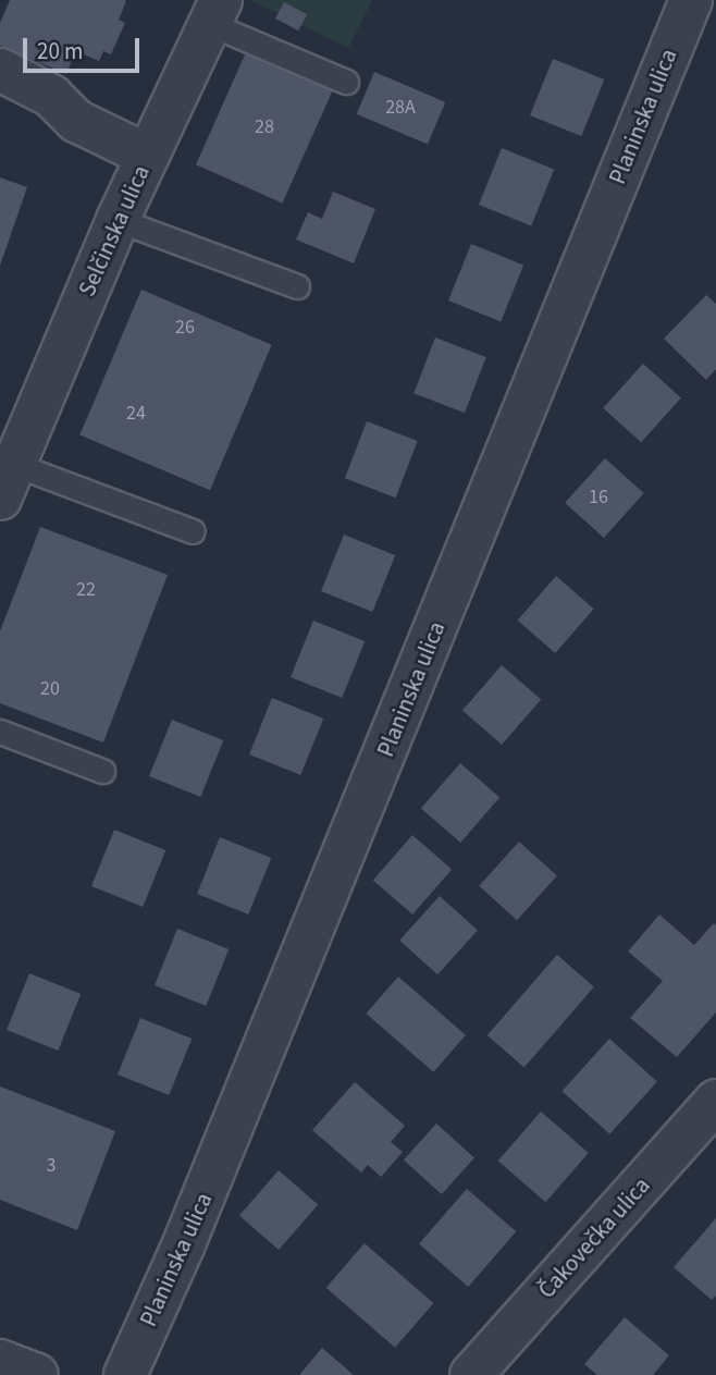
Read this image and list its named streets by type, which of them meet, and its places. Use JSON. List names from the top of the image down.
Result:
{
  "streets": {
    "street": ["Planinska ulica", "Selčinska ulica", "Čakovečka ulica"]
  },
  "house_numbers": [
    "28A",
    "28",
    "26",
    "24",
    "16",
    "22",
    "20",
    "3"
  ],
  "scale_bar": "20 m"
}
